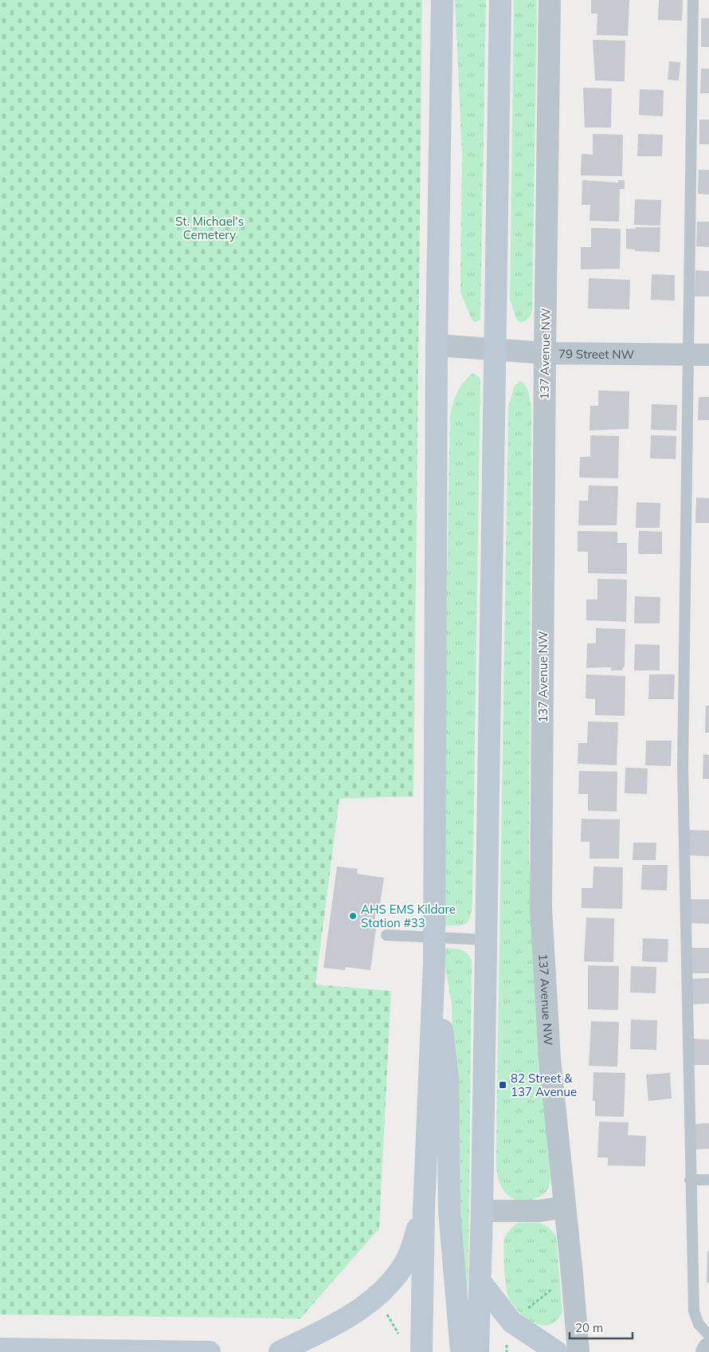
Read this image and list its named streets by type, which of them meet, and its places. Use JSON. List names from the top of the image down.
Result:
{
  "streets": {
    "street": ["137 Avenue NW", "79 Street NW"]
  },
  "crossings": [
    ["137 Avenue NW", "79 Street NW"]
  ],
  "parks": ["St. Michael's Cemetery"],
  "places": {
    "other": ["AHS EMS Kildare Station #33"],
    "transit": ["82 Street & 137 Avenue"]
  },
  "scale_bar": "20 m"
}
